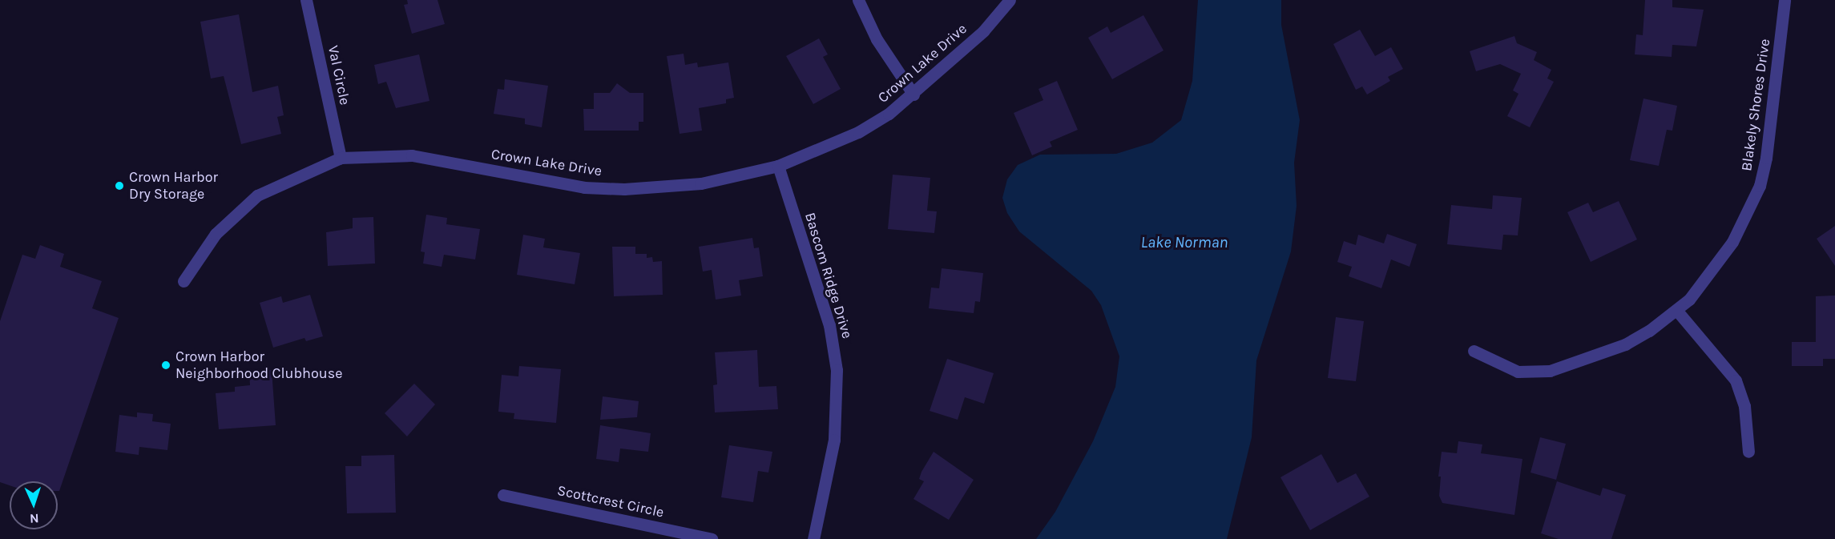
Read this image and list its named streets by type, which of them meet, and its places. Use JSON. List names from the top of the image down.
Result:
{
  "streets": {
    "street": [
      "Crown Lake Drive",
      "Val Circle",
      "Blakely Shores Drive",
      "Bascom Ridge Drive",
      "Scottcrest Circle"
    ]
  },
  "crossings": [
    ["Crown Lake Drive", "Val Circle"],
    ["Crown Lake Drive", "Bascom Ridge Drive"]
  ],
  "water": ["Lake Norman"],
  "places": ["Crown Harbor Dry Storage", "Crown Harbor Neighborhood Clubhouse"],
  "north": "bottom"
}
